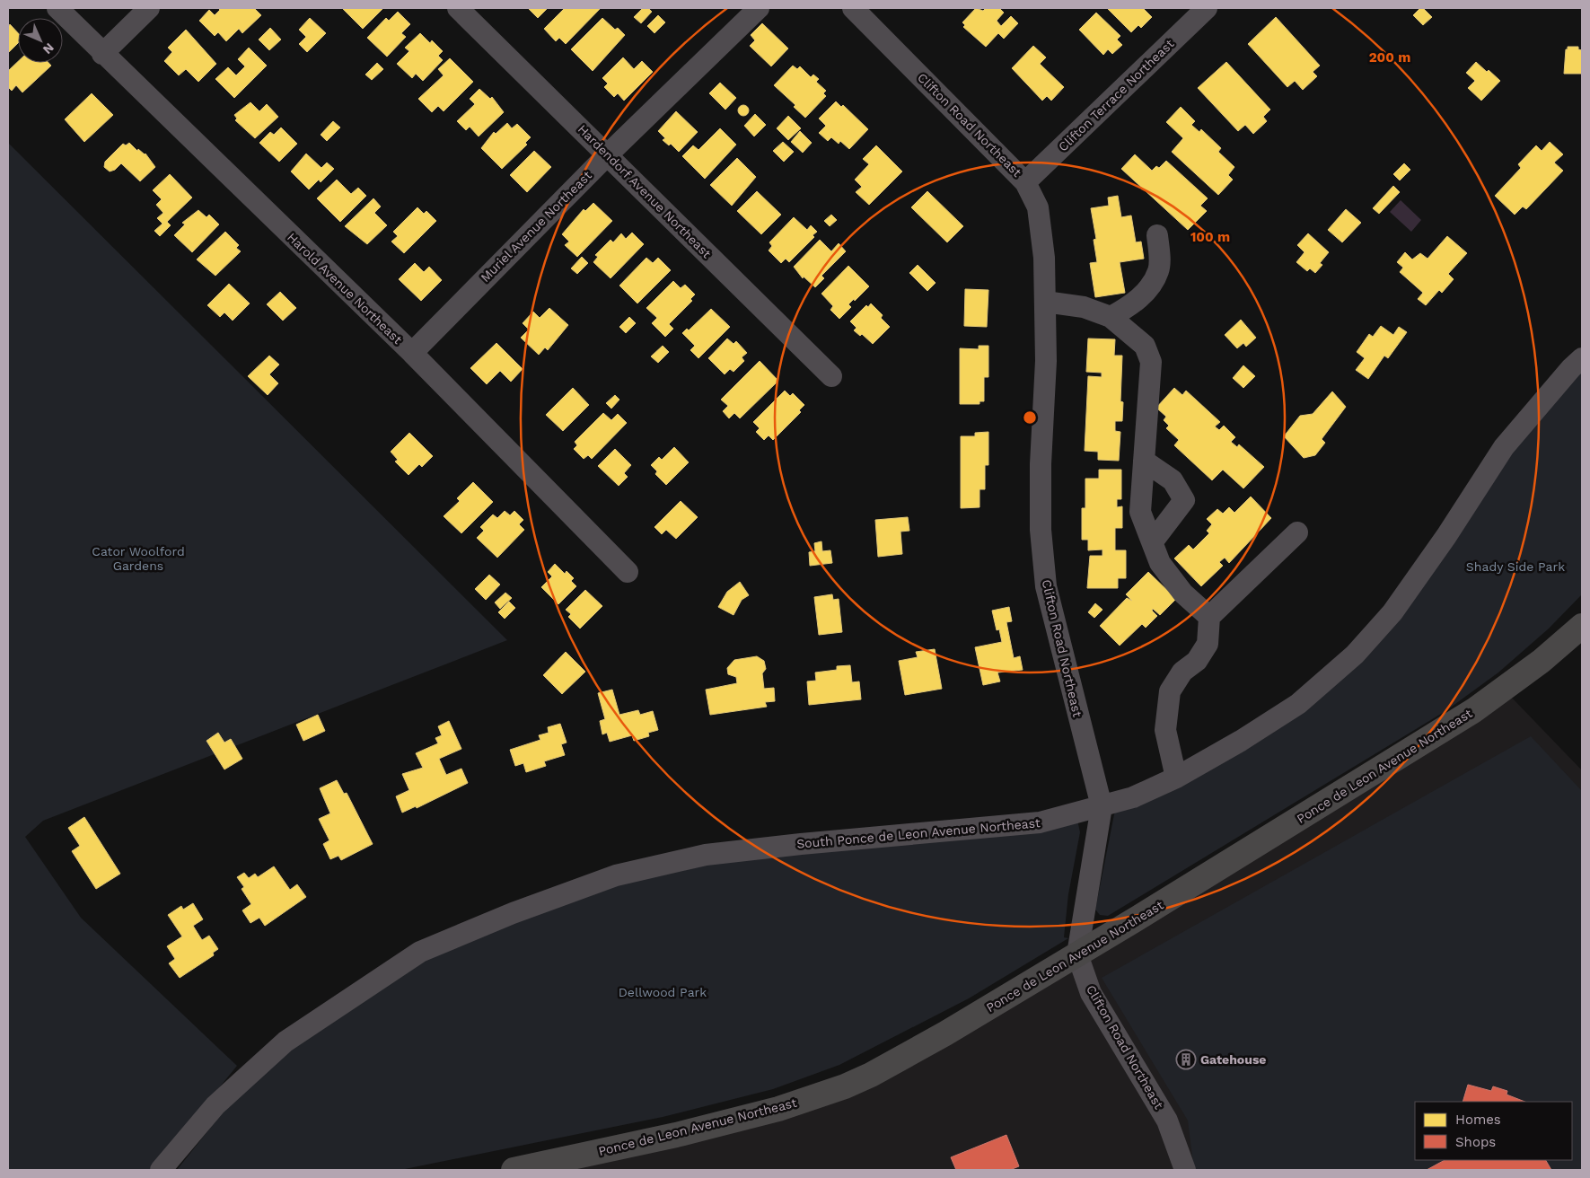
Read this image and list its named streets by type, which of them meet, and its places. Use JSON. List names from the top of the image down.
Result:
{
  "streets": {
    "highway": ["Ponce de Leon Avenue Northeast"],
    "street": [
      "Clifton Terrace Northeast",
      "Clifton Road Northeast",
      "Hardendorf Avenue Northeast",
      "Muriel Avenue Northeast",
      "Harold Avenue Northeast",
      "South Ponce de Leon Avenue Northeast"
    ]
  },
  "crossings": [
    ["Clifton Terrace Northeast", "Clifton Road Northeast"],
    ["Clifton Road Northeast", "Ponce de Leon Avenue Northeast"],
    ["Clifton Road Northeast", "South Ponce de Leon Avenue Northeast"],
    ["Hardendorf Avenue Northeast", "Muriel Avenue Northeast"],
    ["Muriel Avenue Northeast", "Harold Avenue Northeast"]
  ],
  "parks": ["Cator Woolford Gardens", "Shady Side Park", "Dellwood Park"],
  "places": {
    "building": ["Gatehouse"]
  },
  "legend": ["Homes", "Shops"],
  "north": "bottom right",
  "rings": ["200 m", "100 m"]
}
